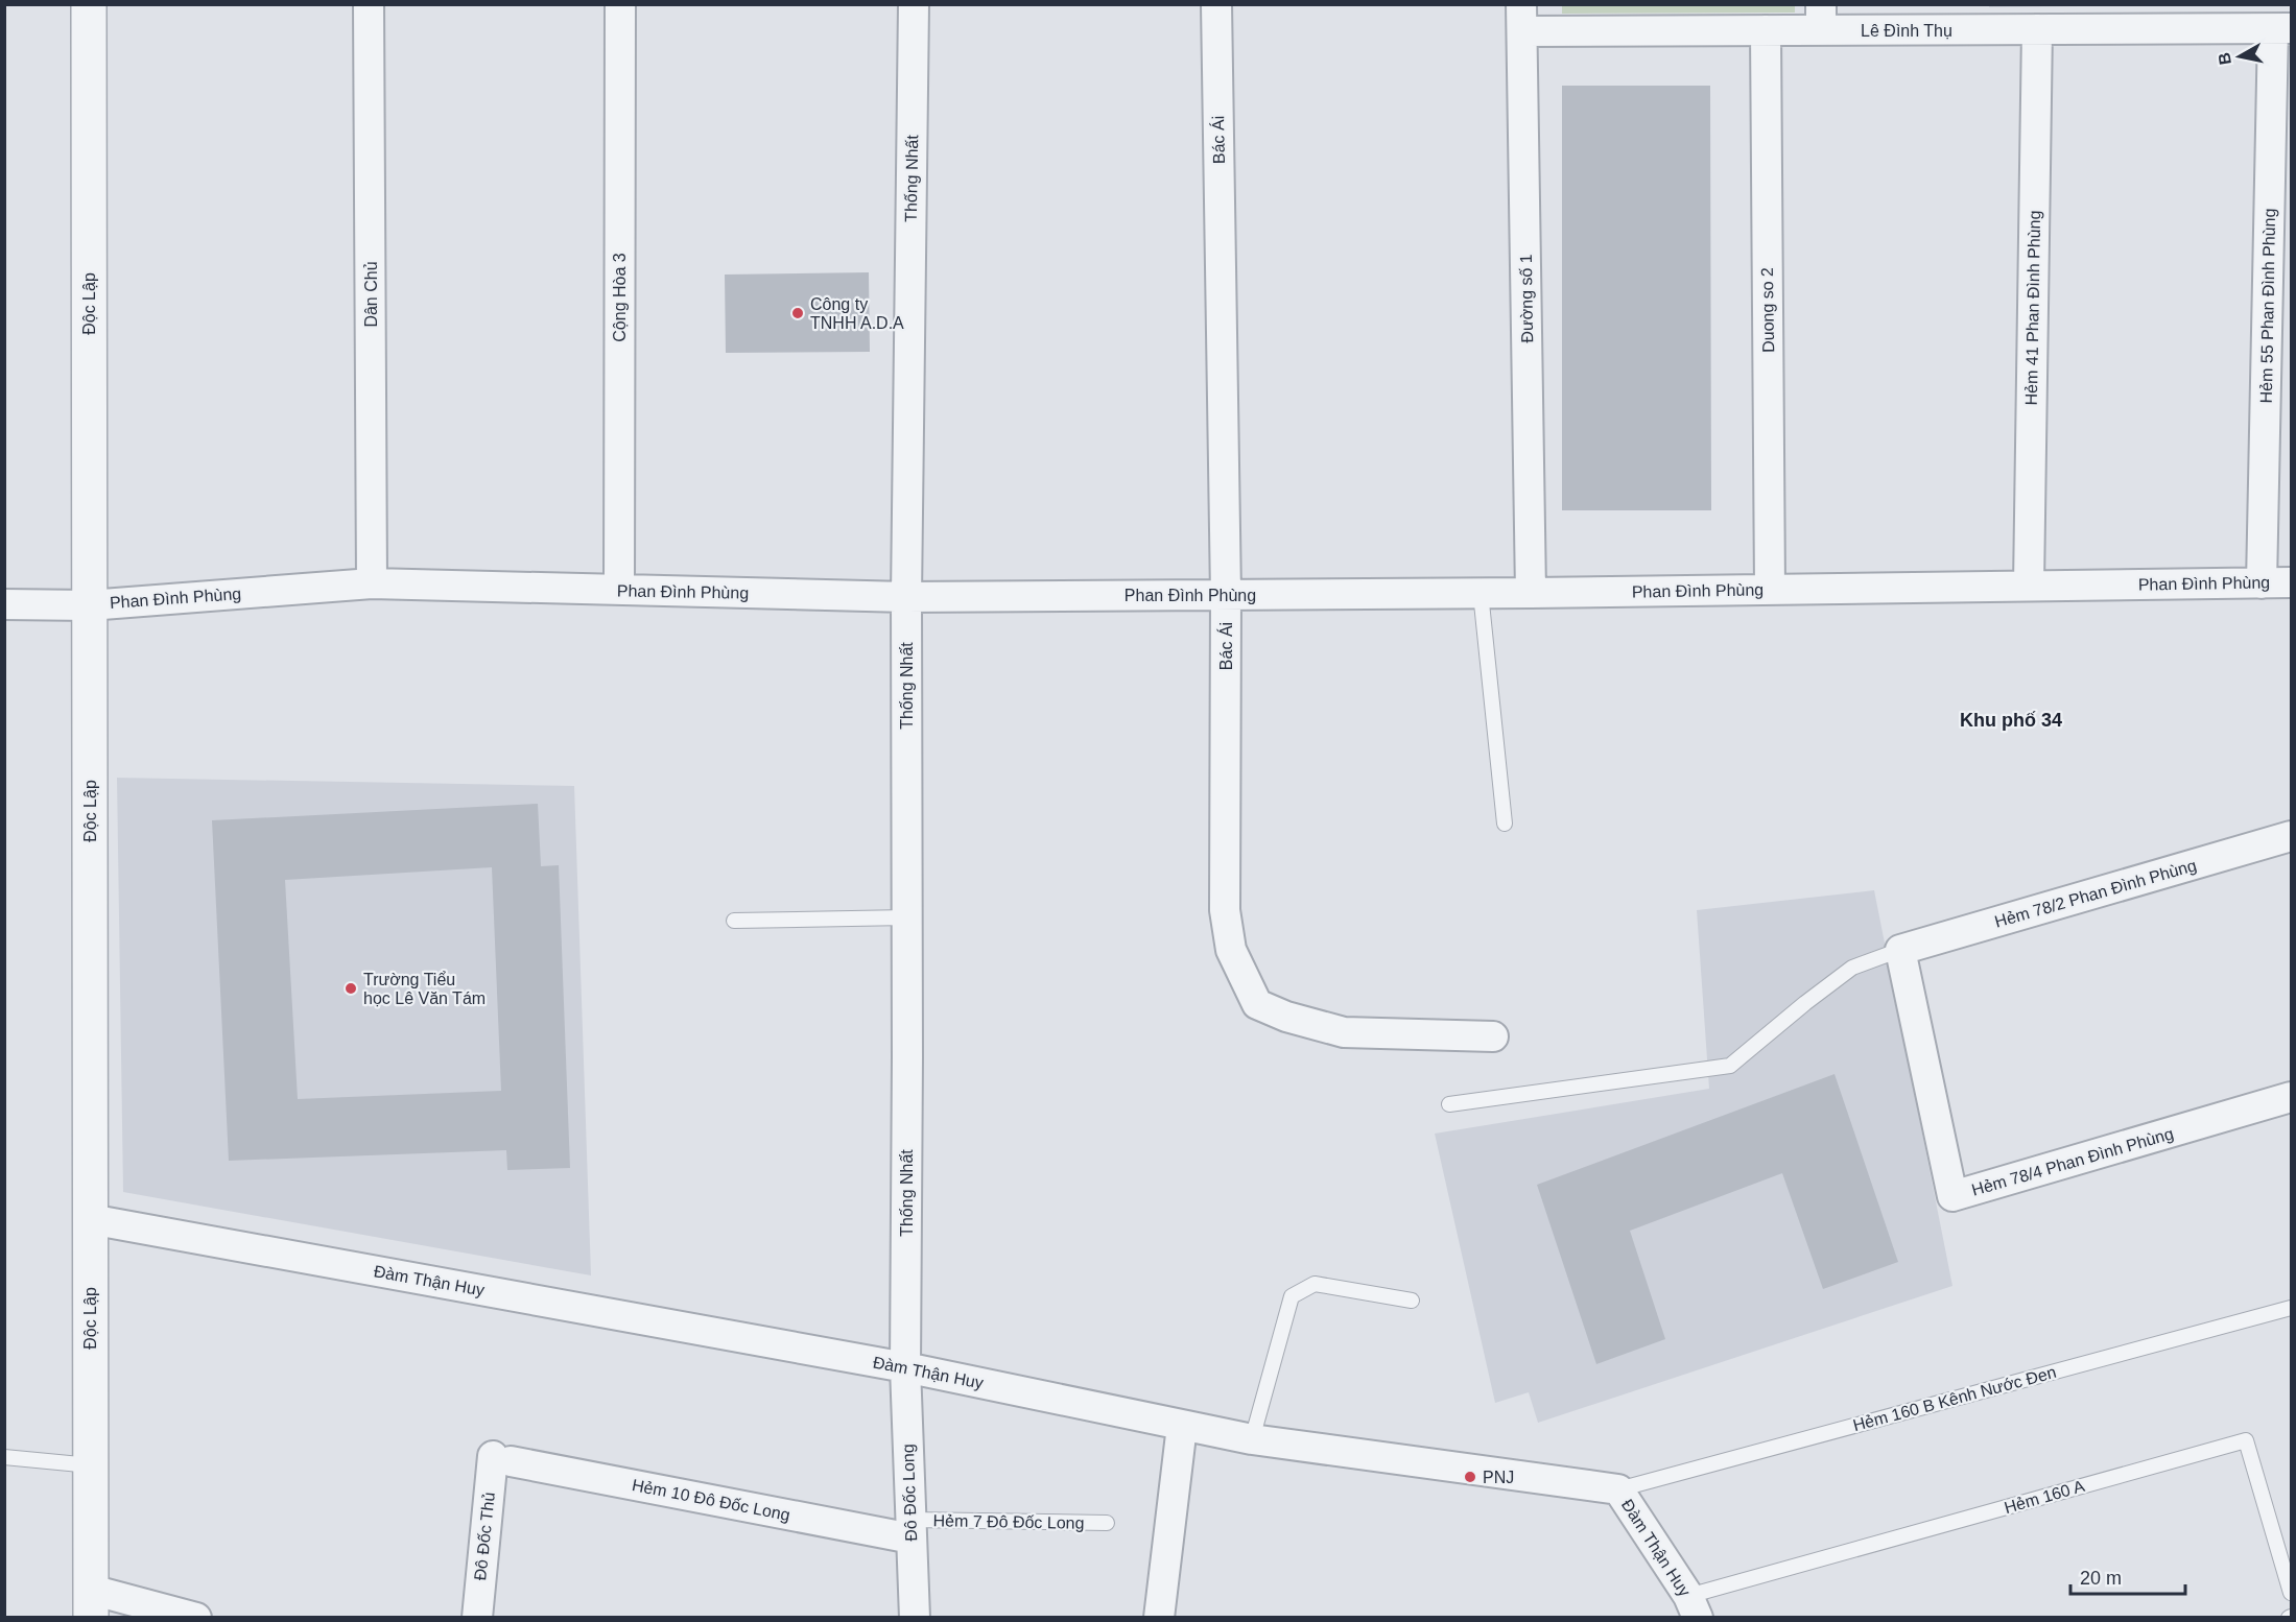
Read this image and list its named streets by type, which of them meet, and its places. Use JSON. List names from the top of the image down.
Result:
{
  "streets": {
    "street": [
      "Lê Đình Thụ",
      "Bác Ái",
      "Thống Nhất",
      "Dân Chủ",
      "Cộng Hòa 3",
      "Đường số 1",
      "Độc Lập",
      "Hẻm 55 Phan Đình Phùng",
      "Hẻm 41 Phan Đình Phùng",
      "Duong so 2",
      "Phan Đình Phùng",
      "Hẻm 78/2 Phan Đình Phùng",
      "Hẻm 78/4 Phan Đình Phùng",
      "Đàm Thận Huy",
      "Đô Đốc Long",
      "Hẻm 10 Đô Đốc Long",
      "Đô Đốc Thủ"
    ],
    "lane": ["Hẻm 160 B Kênh Nước Đen", "Hẻm 160 A", "Hẻm 7 Đô Đốc Long"]
  },
  "crossings": [
    ["Lê Đình Thụ", "Đường số 1"],
    ["Lê Đình Thụ", "Hẻm 55 Phan Đình Phùng"],
    ["Lê Đình Thụ", "Hẻm 41 Phan Đình Phùng"],
    ["Lê Đình Thụ", "Duong so 2"],
    ["Bác Ái", "Phan Đình Phùng"],
    ["Thống Nhất", "Phan Đình Phùng"],
    ["Thống Nhất", "Đàm Thận Huy"],
    ["Thống Nhất", "Đô Đốc Long"],
    ["Dân Chủ", "Phan Đình Phùng"],
    ["Cộng Hòa 3", "Phan Đình Phùng"],
    ["Đường số 1", "Phan Đình Phùng"],
    ["Độc Lập", "Phan Đình Phùng"],
    ["Độc Lập", "Đàm Thận Huy"],
    ["Hẻm 55 Phan Đình Phùng", "Phan Đình Phùng"],
    ["Hẻm 41 Phan Đình Phùng", "Phan Đình Phùng"],
    ["Duong so 2", "Phan Đình Phùng"],
    ["Hẻm 78/2 Phan Đình Phùng", "Hẻm 78/4 Phan Đình Phùng"],
    ["Đàm Thận Huy", "Hẻm 160 B Kênh Nước Đen"],
    ["Đàm Thận Huy", "Đô Đốc Long"],
    ["Đàm Thận Huy", "Hẻm 160 A"],
    ["Đô Đốc Long", "Hẻm 10 Đô Đốc Long"],
    ["Đô Đốc Long", "Hẻm 7 Đô Đốc Long"],
    ["Hẻm 10 Đô Đốc Long", "Hẻm 7 Đô Đốc Long"],
    ["Hẻm 10 Đô Đốc Long", "Đô Đốc Thủ"]
  ],
  "districts": ["Khu phố 34"],
  "places": ["Công ty TNHH A.D.A", "Trường Tiểu học Lê Văn Tám", "PNJ"],
  "scale_bar": "20 m",
  "north": "left"
}
